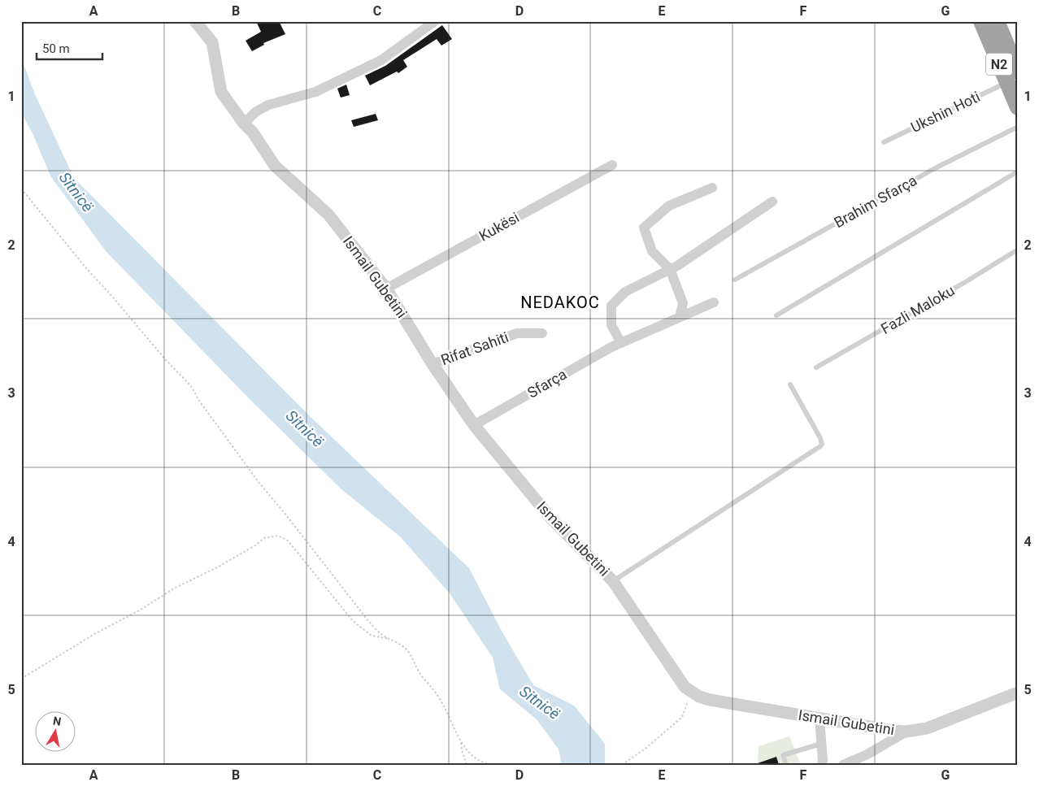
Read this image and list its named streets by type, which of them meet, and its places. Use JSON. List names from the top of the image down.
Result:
{
  "streets": {
    "highway": ["N2"],
    "street": [
      "Kukësi",
      "Ismail Gubetini",
      "Rifat Sahiti",
      "Sfarça"
    ],
    "lane": ["Ukshin Hoti", "Brahim Sfarça", "Fazli Maloku"]
  },
  "crossings": [
    ["N2", "Ukshin Hoti"],
    ["Kukësi", "Ismail Gubetini"],
    ["Ismail Gubetini", "Rifat Sahiti"],
    ["Ismail Gubetini", "Sfarça"]
  ],
  "districts": ["NEDAKOC"],
  "water": ["Sitnicë"],
  "scale_bar": "50 m",
  "north": "top",
  "grid": {
    "columns": [
      "A",
      "B",
      "C",
      "D",
      "E",
      "F",
      "G"
    ],
    "rows": [
      "1",
      "2",
      "3",
      "4",
      "5"
    ]
  }
}
